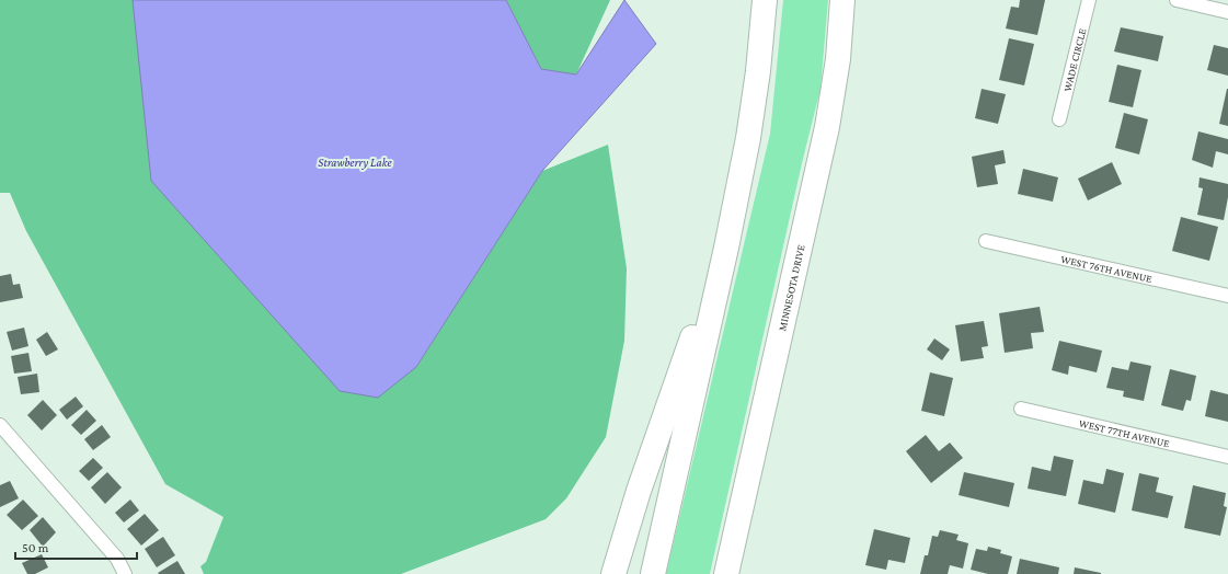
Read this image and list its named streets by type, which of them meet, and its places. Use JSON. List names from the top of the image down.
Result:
{
  "streets": {
    "highway": ["MINNESOTA DRIVE"],
    "street": ["WADE CIRCLE", "WEST 76TH AVENUE", "WEST 77TH AVENUE"]
  },
  "water": ["Strawberry Lake"],
  "scale_bar": "50 m"
}
